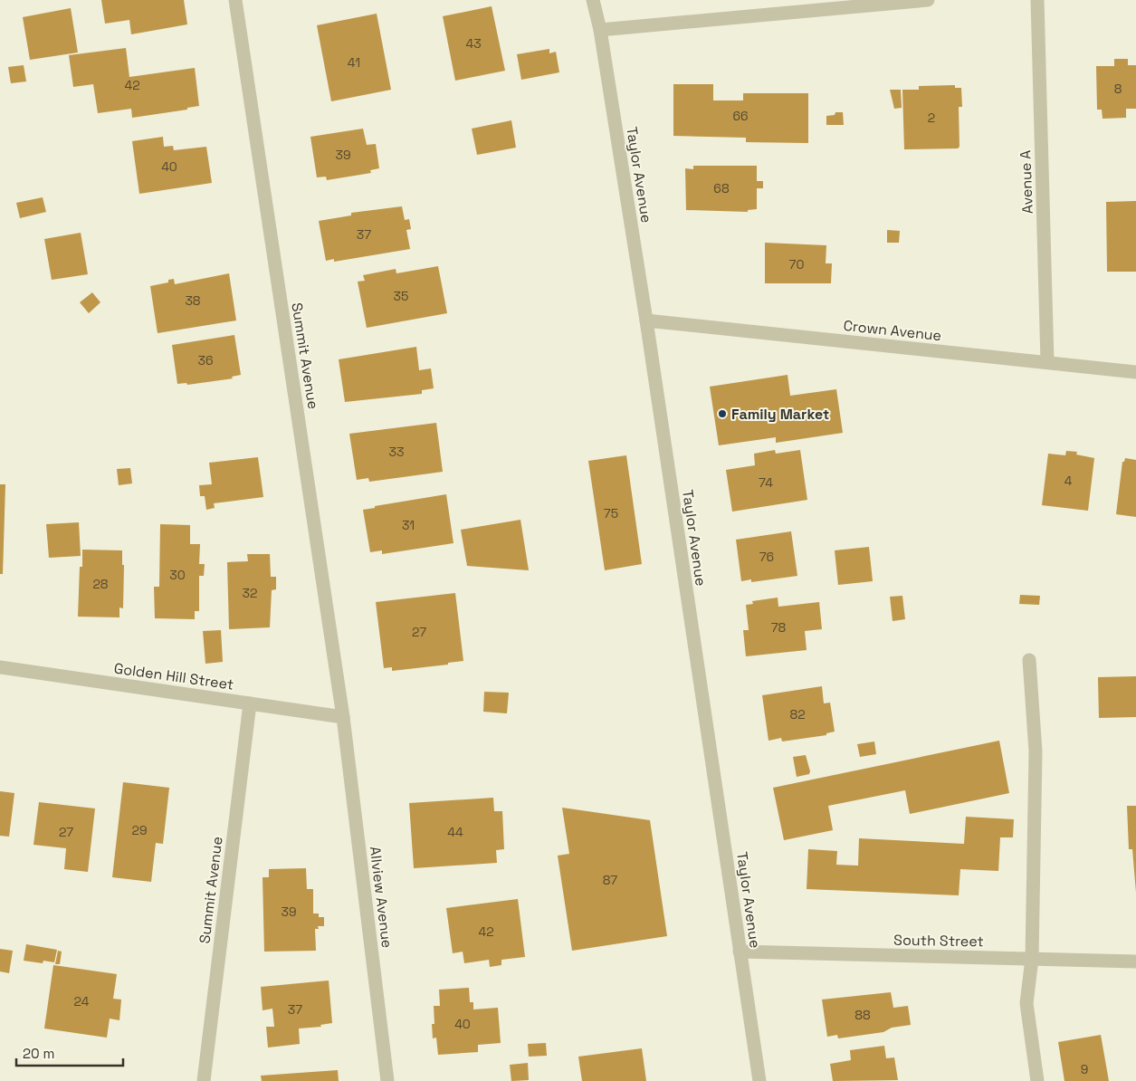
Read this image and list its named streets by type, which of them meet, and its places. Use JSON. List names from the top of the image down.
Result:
{
  "streets": {
    "street": [
      "Taylor Avenue",
      "Avenue A",
      "Crown Avenue",
      "Summit Avenue",
      "Golden Hill Street",
      "Allview Avenue",
      "South Street"
    ]
  },
  "crossings": [
    ["Taylor Avenue", "Crown Avenue"],
    ["Taylor Avenue", "South Street"],
    ["Avenue A", "Crown Avenue"],
    ["Summit Avenue", "Golden Hill Street"],
    ["Summit Avenue", "Allview Avenue"],
    ["Golden Hill Street", "Allview Avenue"]
  ],
  "places": ["Family Market"],
  "house_numbers": [
    "43",
    "41",
    "42",
    "8",
    "66",
    "2",
    "39",
    "40",
    "68",
    "37",
    "70",
    "35",
    "38",
    "36",
    "33",
    "4",
    "74",
    "75",
    "31",
    "76",
    "30",
    "28",
    "32",
    "78",
    "27",
    "82",
    "29",
    "27",
    "44",
    "87",
    "39",
    "42",
    "24",
    "37",
    "88",
    "40",
    "9"
  ],
  "scale_bar": "20 m"
}
